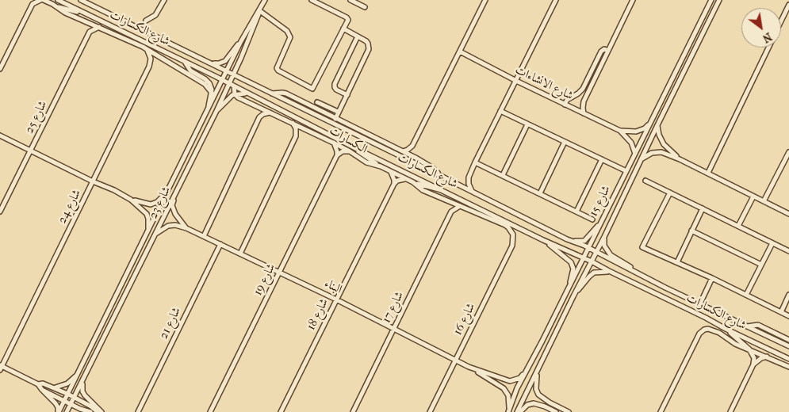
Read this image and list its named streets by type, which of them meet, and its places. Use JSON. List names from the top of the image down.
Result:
{
  "streets": {
    "street": [
      "شارع الكسارات",
      "شارع الانشاءات",
      "شارع 25",
      "الكسارات",
      "شارع 15",
      "شارع 23",
      "شارع 24",
      "شارع 19",
      "البناء",
      "شارع 17",
      "شارع 18",
      "شارع 16",
      "شارع 21"
    ]
  },
  "crossings": [
    ["شارع الكسارات", "الكسارات"],
    ["شارع الكسارات", "شارع 15"],
    ["شارع الكسارات", "شارع 23"],
    ["شارع الانشاءات", "شارع 15"],
    ["الكسارات", "شارع 16"],
    ["شارع 15", "البناء"],
    ["شارع 23", "البناء"],
    ["شارع 19", "البناء"],
    ["البناء", "شارع 17"],
    ["البناء", "شارع 18"],
    ["البناء", "شارع 16"],
    ["البناء", "شارع 21"]
  ],
  "north": "bottom right"
}
